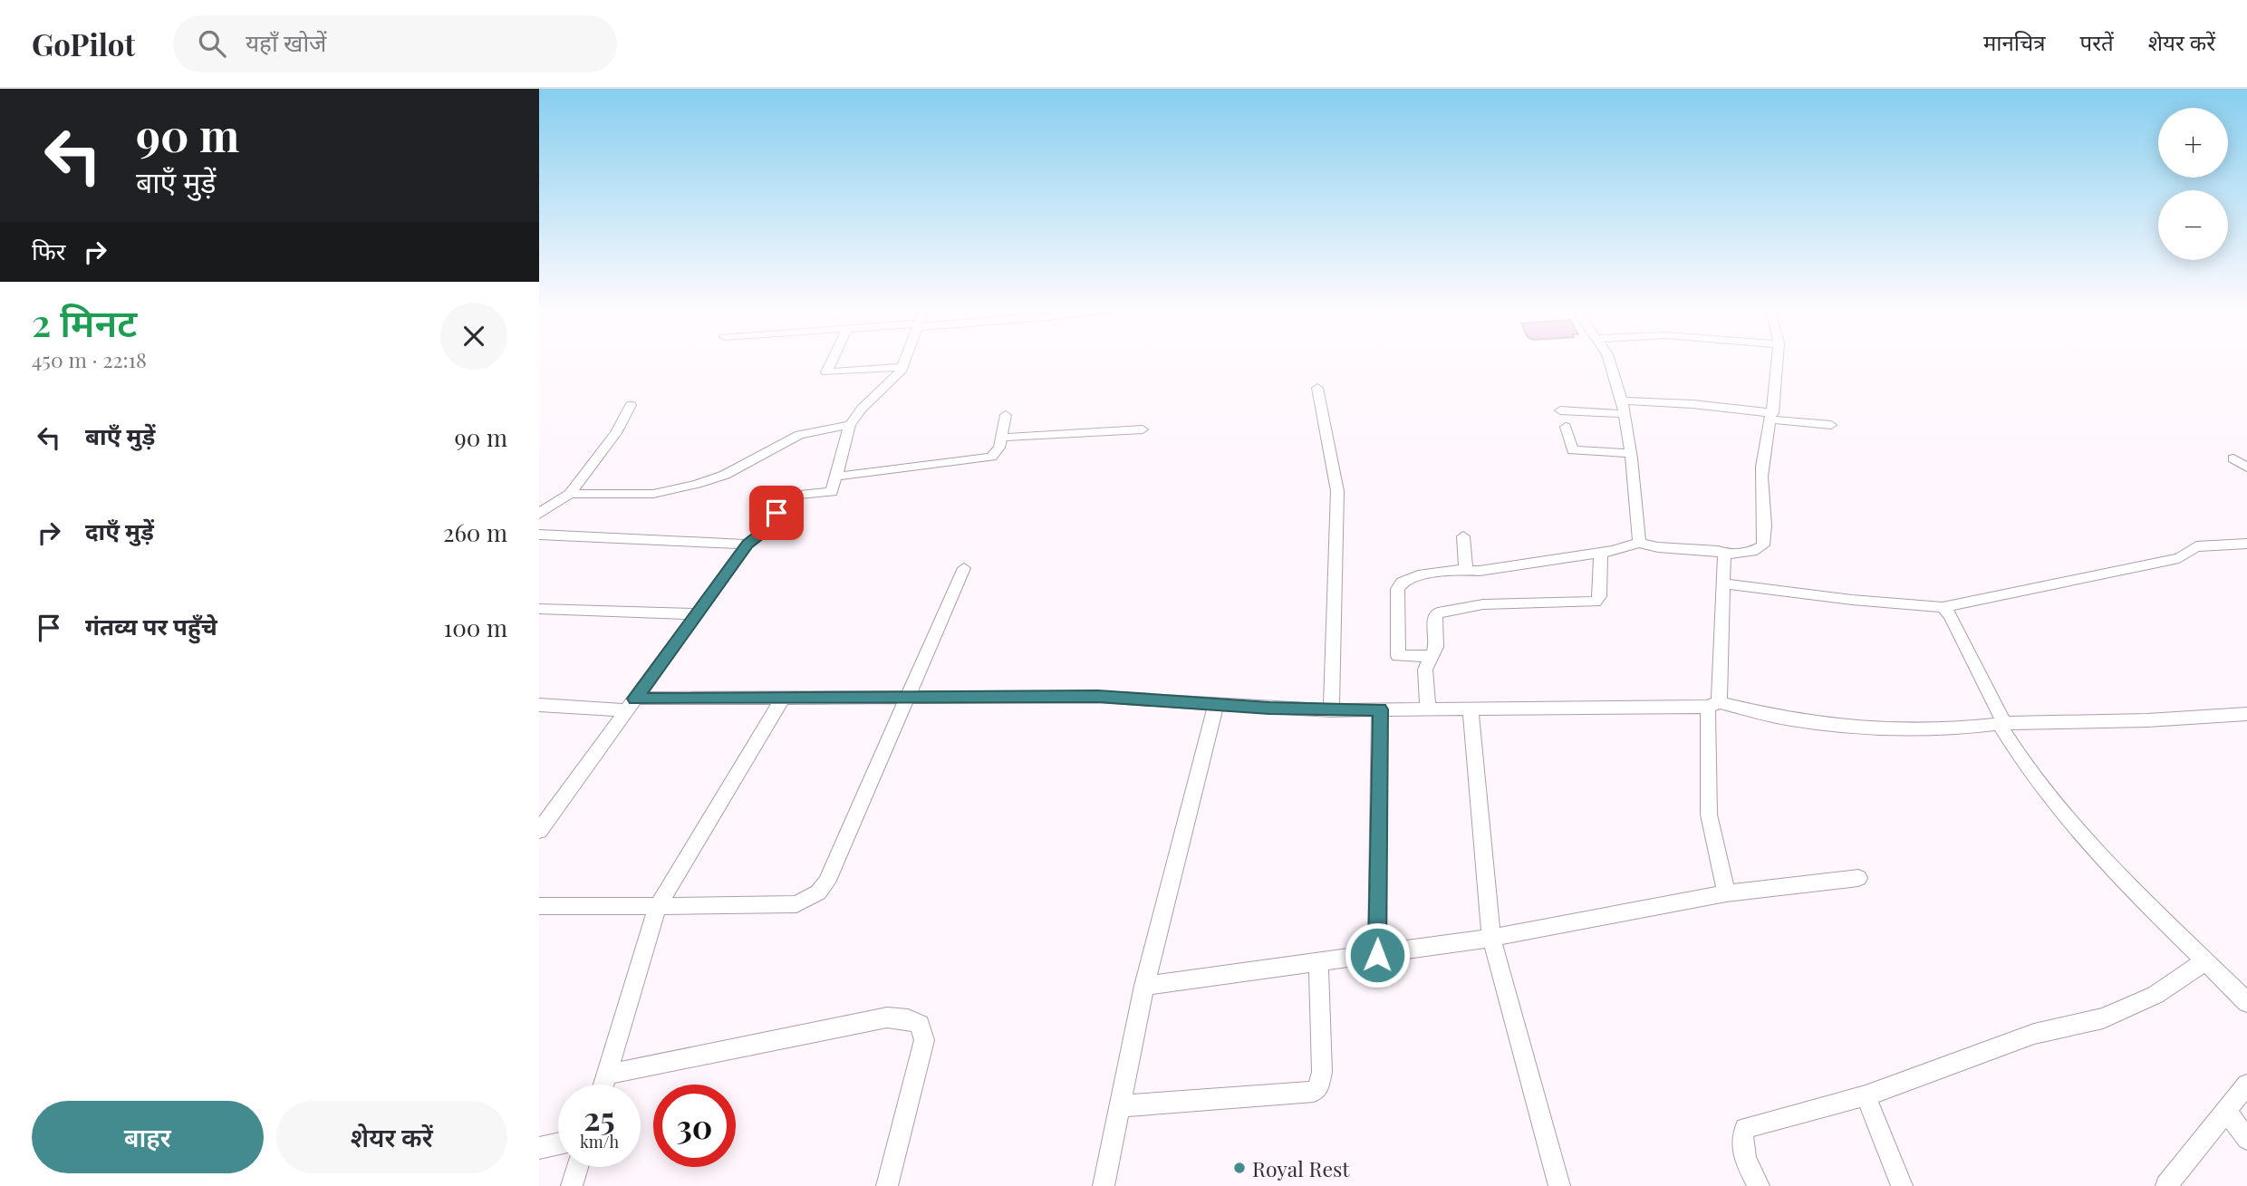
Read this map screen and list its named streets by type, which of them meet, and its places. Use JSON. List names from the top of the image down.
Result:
{
  "places": ["Royal Rest"],
  "page": {
    "header": "GoPilot",
    "search": "यहाँ खोजें",
    "nav": ["मानचित्र", "परतें", "शेयर करें"],
    "turn": ["90 m", "बाएँ मुड़ें"],
    "map_buttons": ["+", "−"],
    "then": "फिर",
    "heading": ["2 मिनट", "450 m · 22:18"],
    "list": [
      {
        "name": "बाएँ मुड़ें",
        "value": "90 m"
      },
      {
        "name": "दाएँ मुड़ें",
        "value": "260 m"
      },
      {
        "name": "गंतव्य पर पहुँचे",
        "value": "100 m"
      }
    ],
    "speed": "25 km/h",
    "limit": "30",
    "buttons": ["बाहर", "शेयर करें"]
  }
}
